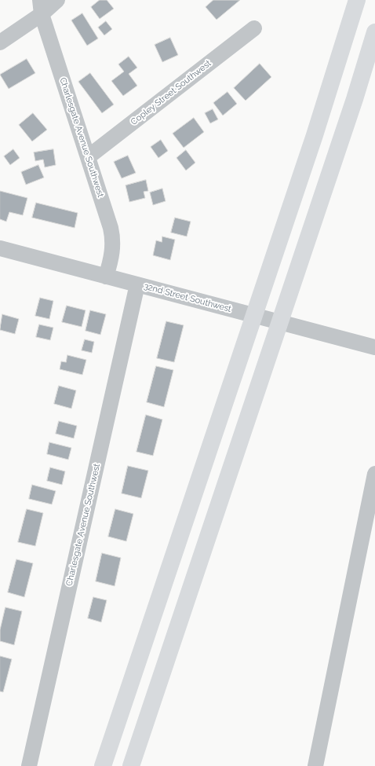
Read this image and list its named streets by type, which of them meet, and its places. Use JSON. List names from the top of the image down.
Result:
{
  "streets": {
    "street": ["Copley Street Southwest", "Charlesgate Avenue Southwest", "32nd Street Southwest"]
  },
  "crossings": [
    ["Copley Street Southwest", "Charlesgate Avenue Southwest"],
    ["Charlesgate Avenue Southwest", "32nd Street Southwest"]
  ]
}
